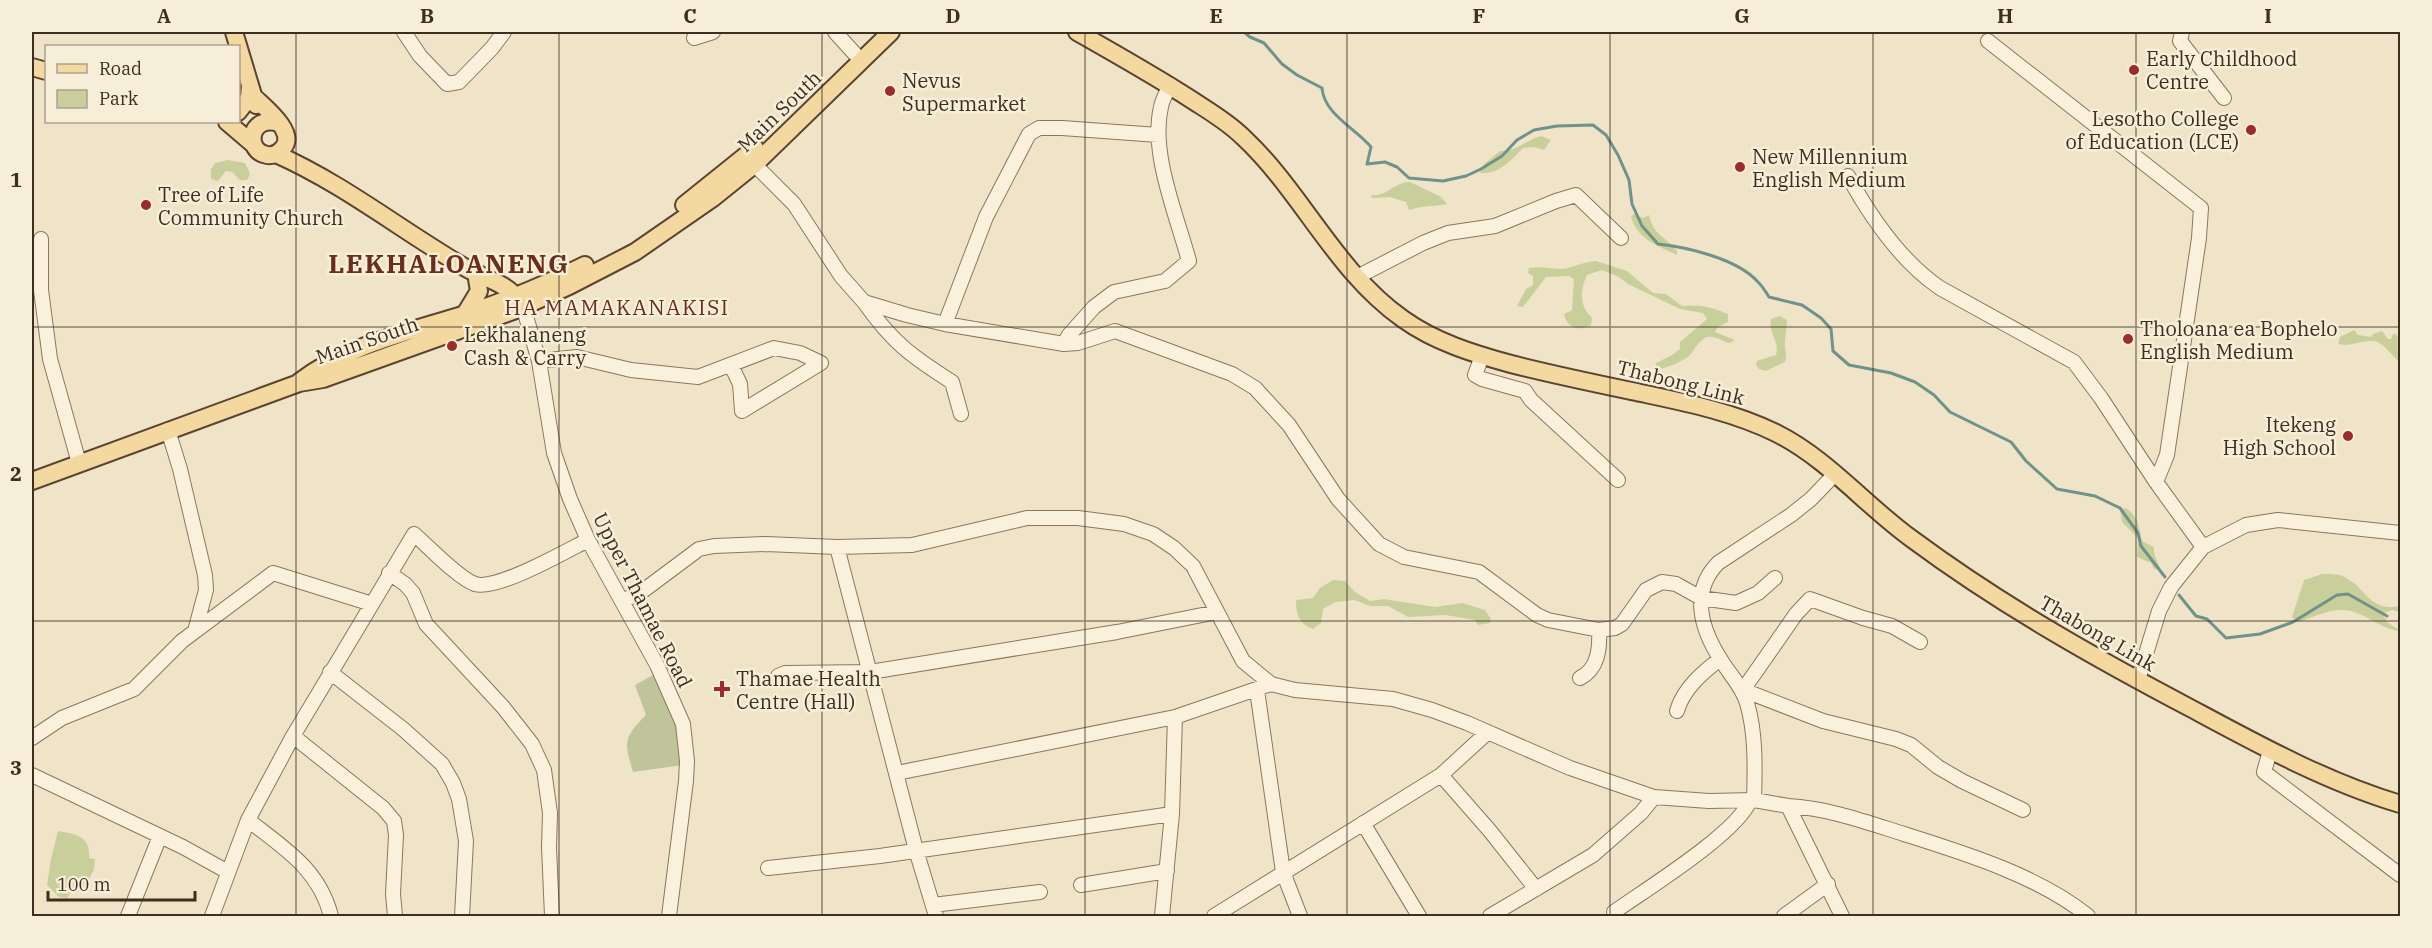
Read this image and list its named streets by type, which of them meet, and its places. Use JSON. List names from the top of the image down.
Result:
{
  "streets": {
    "main road": ["Main South", "Thabong Link"],
    "street": ["Upper Thamae Road"]
  },
  "crossings": [
    ["Main South", "Upper Thamae Road"]
  ],
  "districts": ["LEKHALOANENG", "HA MAMAKANAKISI"],
  "places": {
    "other": [
      "Early Childhood Centre",
      "Nevus Supermarket",
      "Lesotho College of Education (LCE)",
      "New Millennium English Medium",
      "Tree of Life Community Church",
      "Tholoana ea Bophelo English Medium",
      "Lekhalaneng Cash & Carry",
      "Itekeng High School"
    ],
    "health": ["Thamae Health Centre (Hall)"]
  },
  "legend": ["Road", "Park"],
  "scale_bar": "100 m",
  "grid": {
    "columns": [
      "A",
      "B",
      "C",
      "D",
      "E",
      "F",
      "G",
      "H",
      "I"
    ],
    "rows": ["1", "2", "3"]
  }
}
